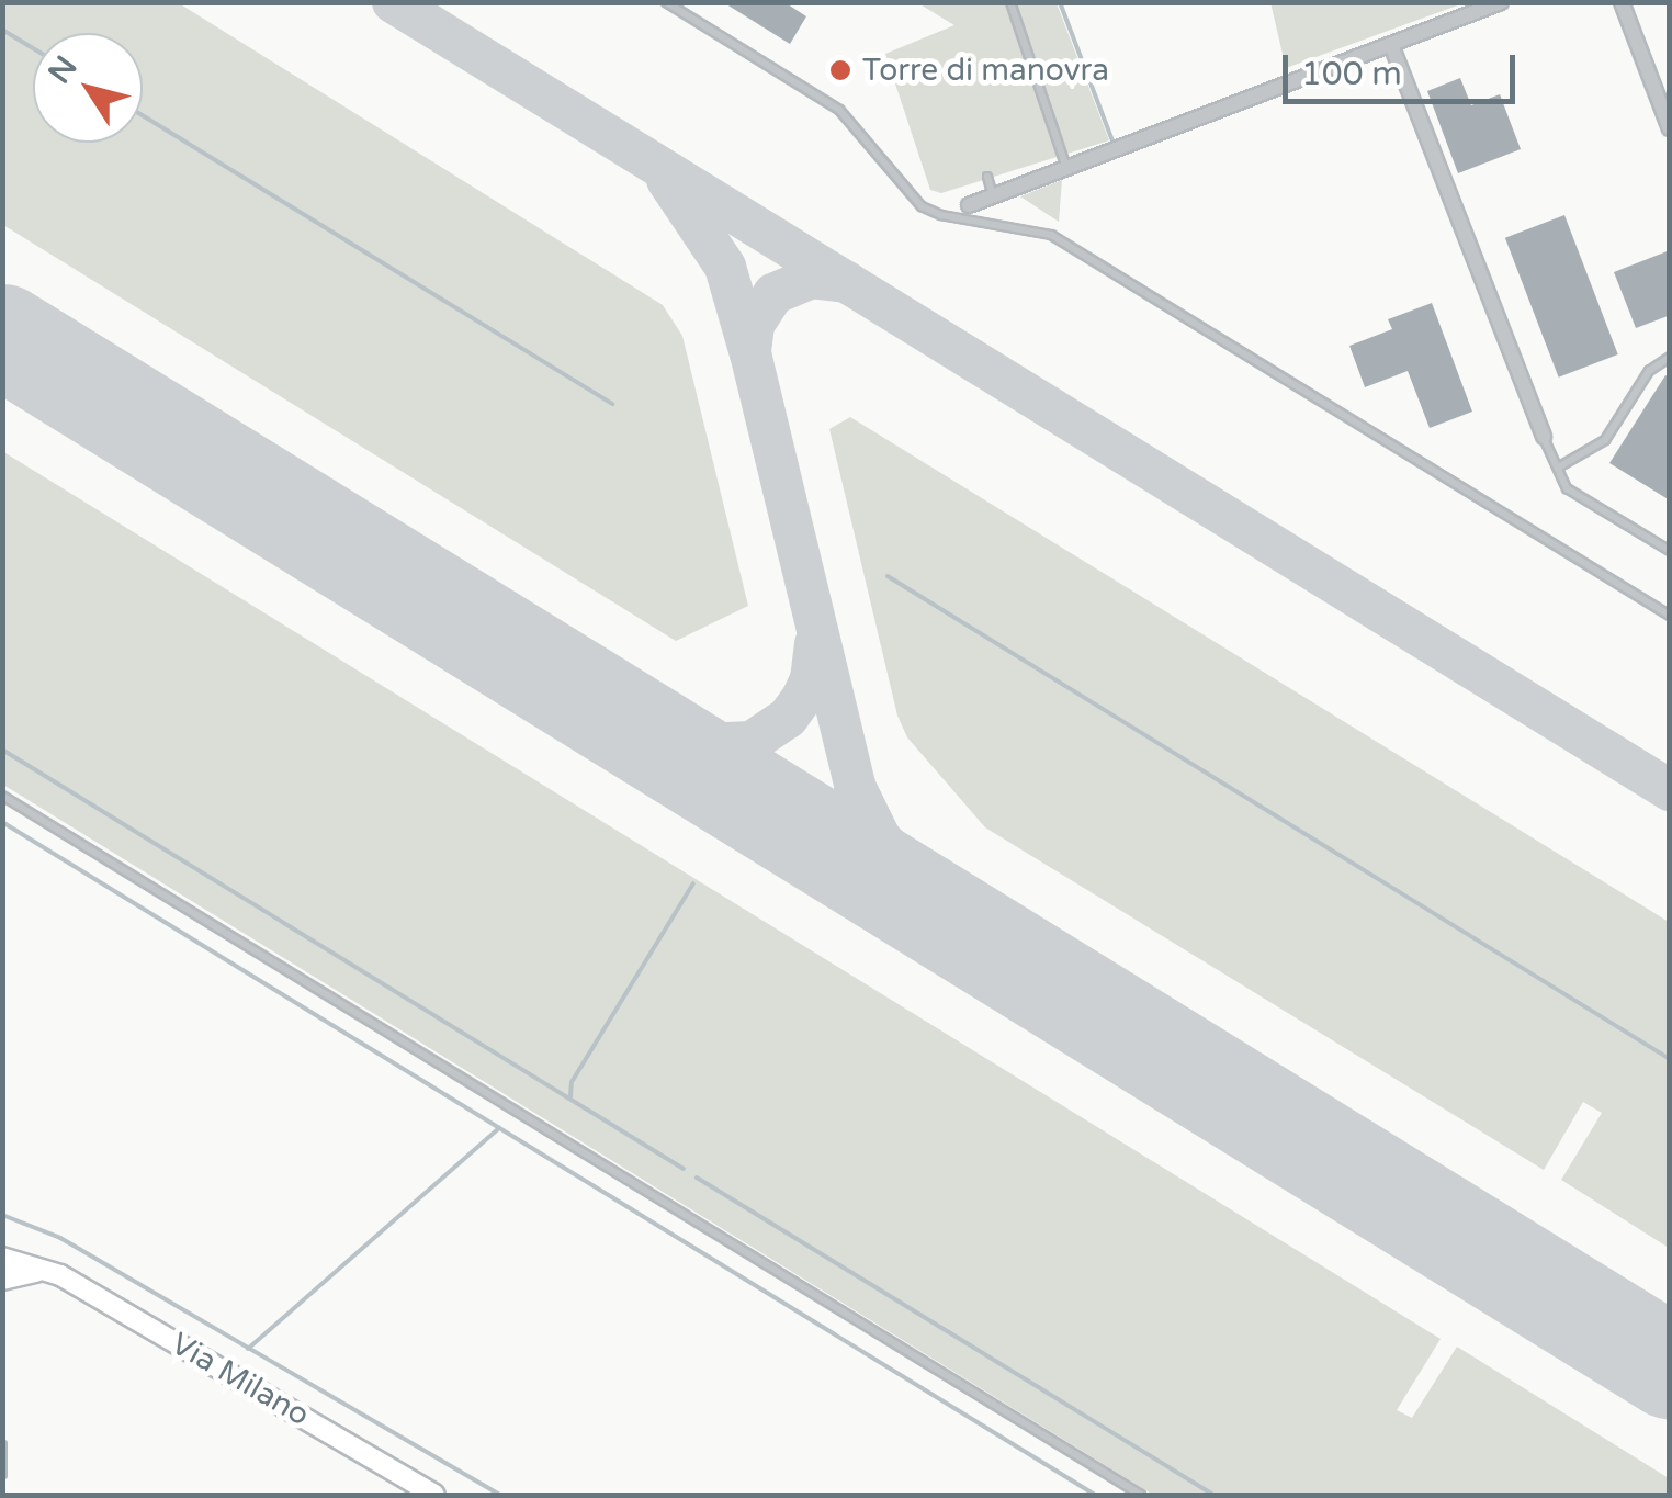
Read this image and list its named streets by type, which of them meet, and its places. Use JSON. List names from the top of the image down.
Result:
{
  "streets": {
    "street": ["Via Milano"]
  },
  "places": ["Torre di manovra"],
  "scale_bar": "100 m",
  "north": "top left"
}
